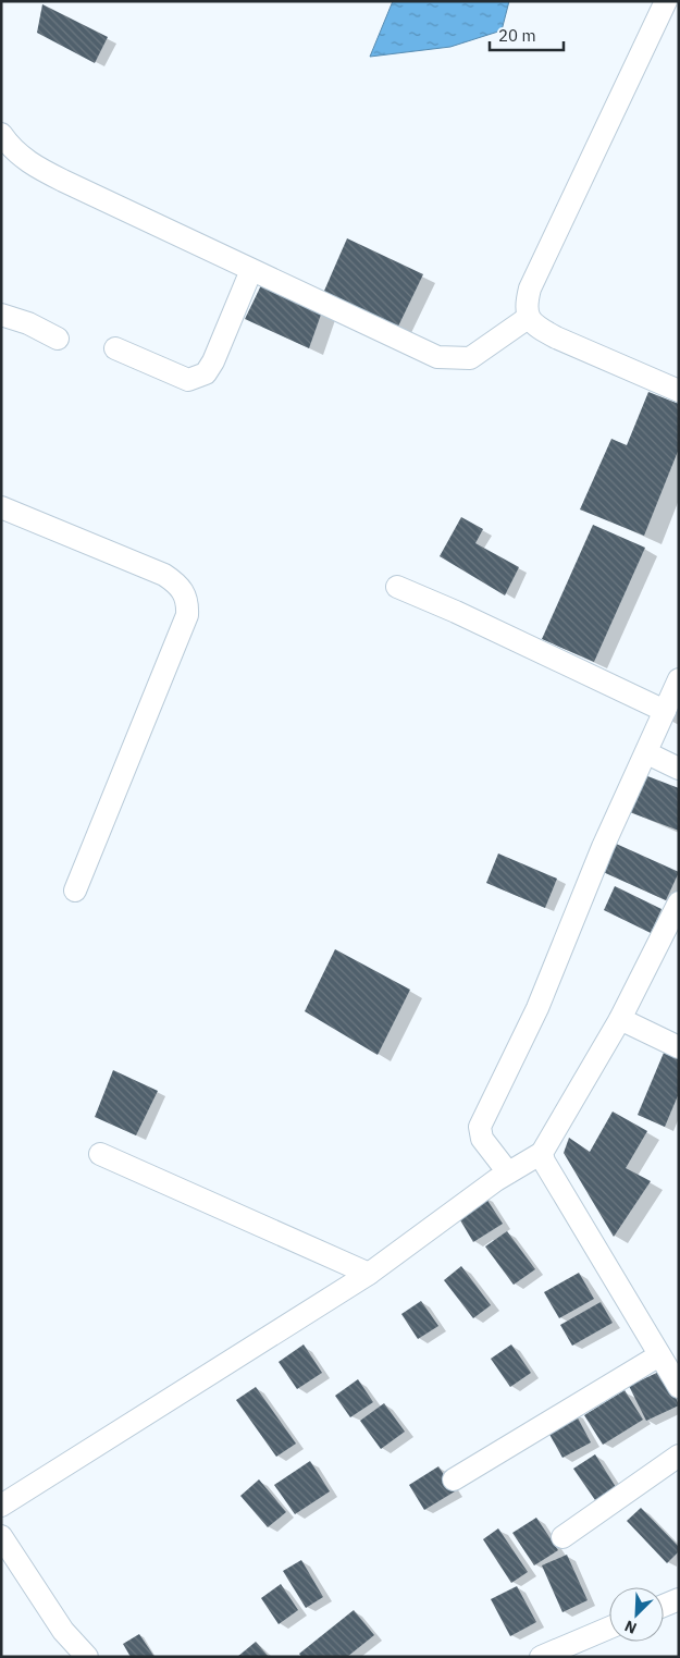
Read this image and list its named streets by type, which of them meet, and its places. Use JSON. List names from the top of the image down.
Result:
{
  "scale_bar": "20 m",
  "north": "bottom left"
}
